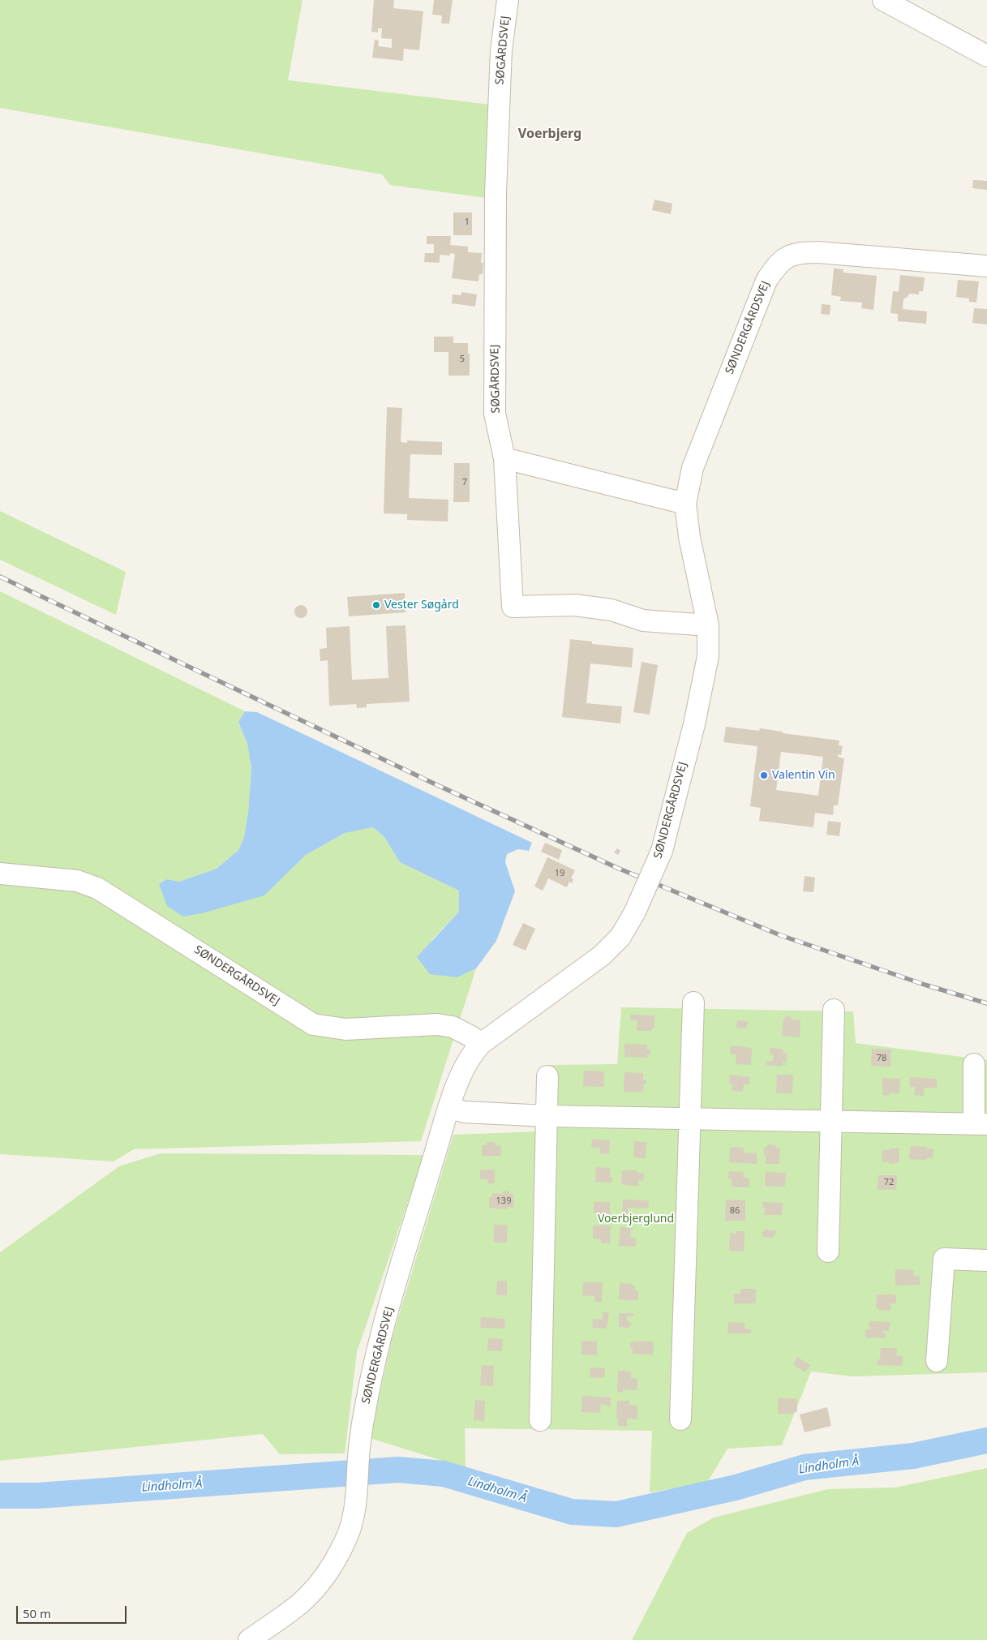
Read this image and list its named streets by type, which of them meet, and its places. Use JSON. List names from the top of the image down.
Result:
{
  "streets": {
    "street": ["SØGÅRDSVEJ", "SØNDERGÅRDSVEJ"]
  },
  "crossings": [
    ["SØGÅRDSVEJ", "SØNDERGÅRDSVEJ"]
  ],
  "districts": ["Voerbjerg"],
  "water": ["Lindholm Å"],
  "parks": ["Voerbjerglund"],
  "places": ["Vester Søgård", "Valentin Vin"],
  "house_numbers": [
    "1",
    "5",
    "7",
    "19",
    "78",
    "72",
    "139",
    "86"
  ],
  "scale_bar": "50 m"
}
